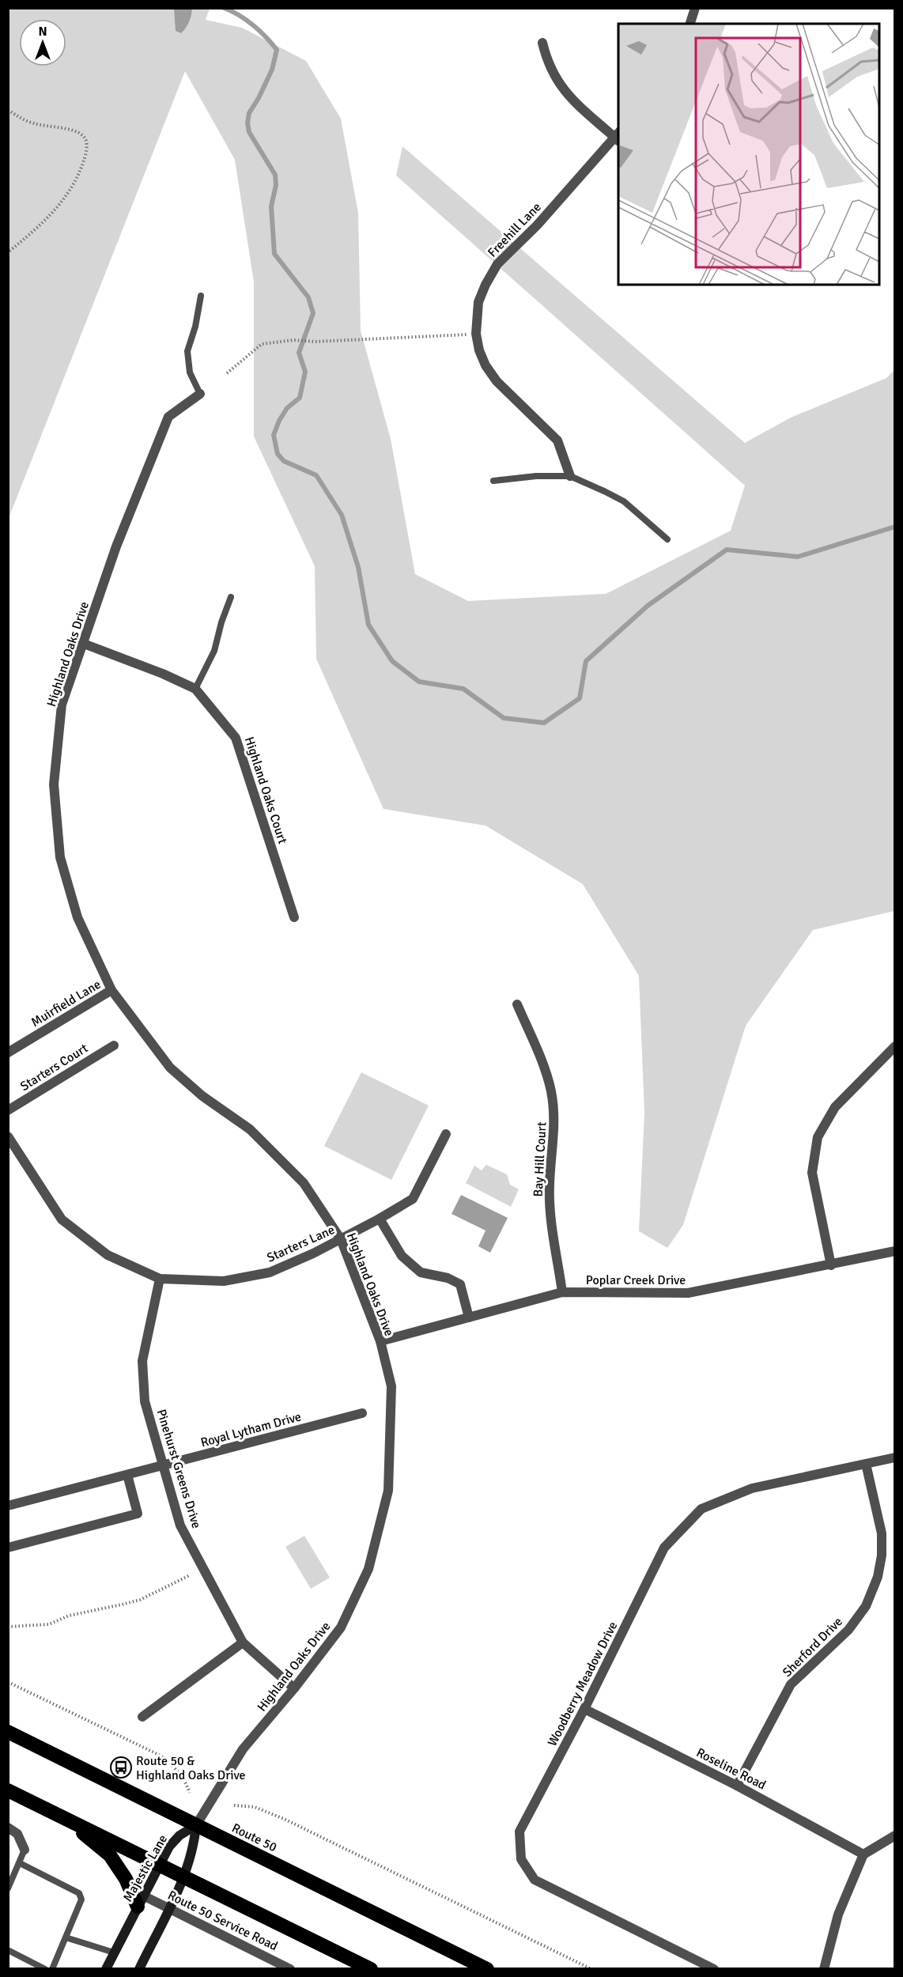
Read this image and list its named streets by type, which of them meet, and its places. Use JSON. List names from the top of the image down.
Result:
{
  "streets": {
    "highway": ["Route 50"],
    "street": [
      "Freehill Lane",
      "Highland Oaks Drive",
      "Highland Oaks Court",
      "Muirfield Lane",
      "Starters Court",
      "Bay Hill Court",
      "Starters Lane",
      "Poplar Creek Drive",
      "Royal Lytham Drive",
      "Pinehurst Greens Drive",
      "Sherford Drive",
      "Woodberry Meadow Drive",
      "Roseline Road",
      "Majestic Lane",
      "Route 50 Service Road"
    ]
  },
  "crossings": [
    ["Highland Oaks Drive", "Highland Oaks Court"],
    ["Highland Oaks Drive", "Muirfield Lane"],
    ["Highland Oaks Drive", "Starters Lane"],
    ["Highland Oaks Drive", "Poplar Creek Drive"],
    ["Highland Oaks Drive", "Pinehurst Greens Drive"],
    ["Highland Oaks Drive", "Route 50"],
    ["Highland Oaks Drive", "Majestic Lane"],
    ["Bay Hill Court", "Poplar Creek Drive"],
    ["Starters Lane", "Pinehurst Greens Drive"],
    ["Royal Lytham Drive", "Pinehurst Greens Drive"],
    ["Sherford Drive", "Woodberry Meadow Drive"],
    ["Sherford Drive", "Roseline Road"],
    ["Woodberry Meadow Drive", "Roseline Road"],
    ["Route 50", "Majestic Lane"],
    ["Majestic Lane", "Route 50 Service Road"]
  ],
  "places": {
    "bus stop": ["Route 50 & Highland Oaks Drive"]
  },
  "north": "top"
}
